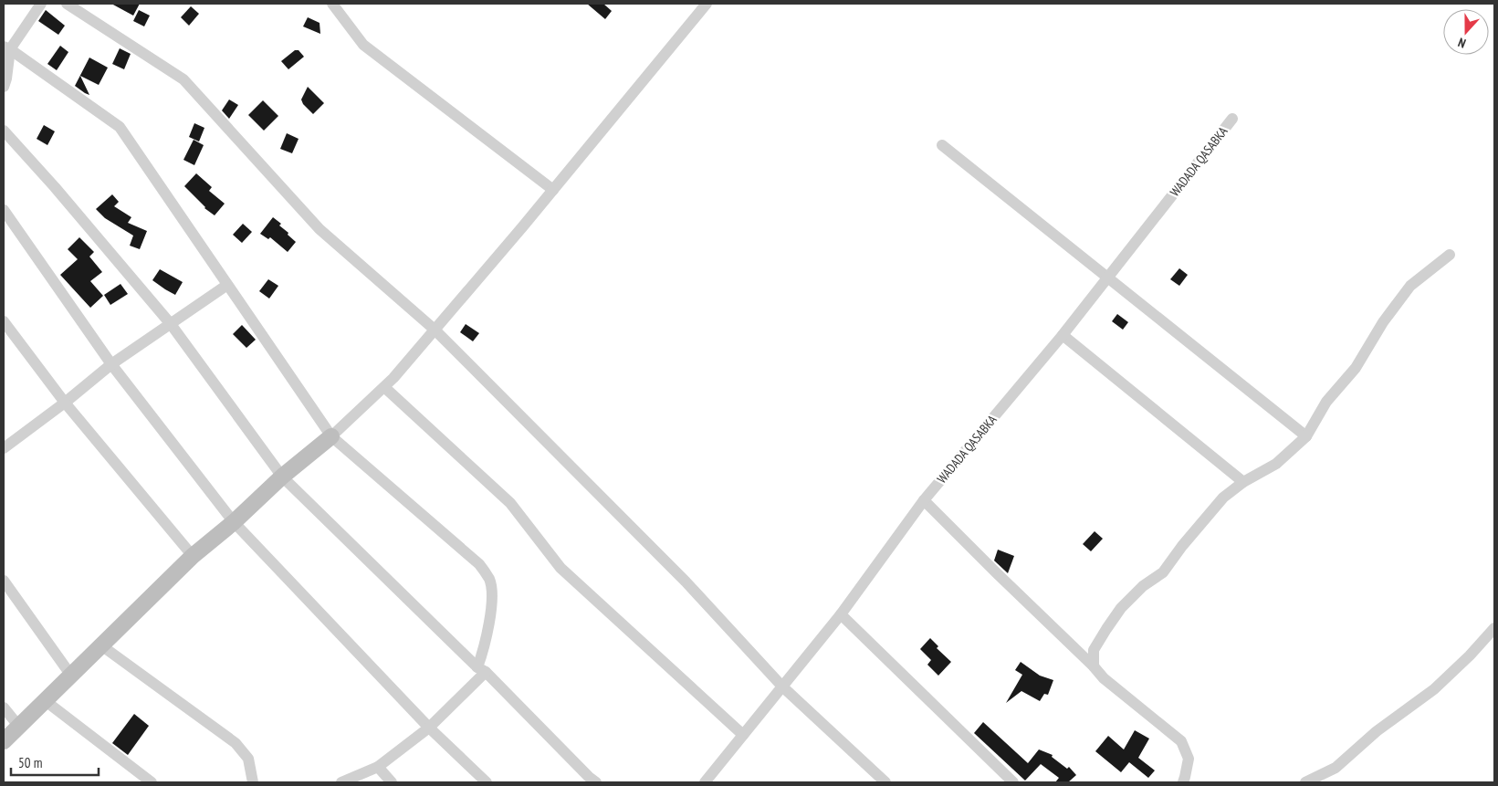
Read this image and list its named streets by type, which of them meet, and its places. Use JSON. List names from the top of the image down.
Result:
{
  "streets": {
    "street": ["WADADA QASABKA"]
  },
  "scale_bar": "50 m",
  "north": "bottom"
}
